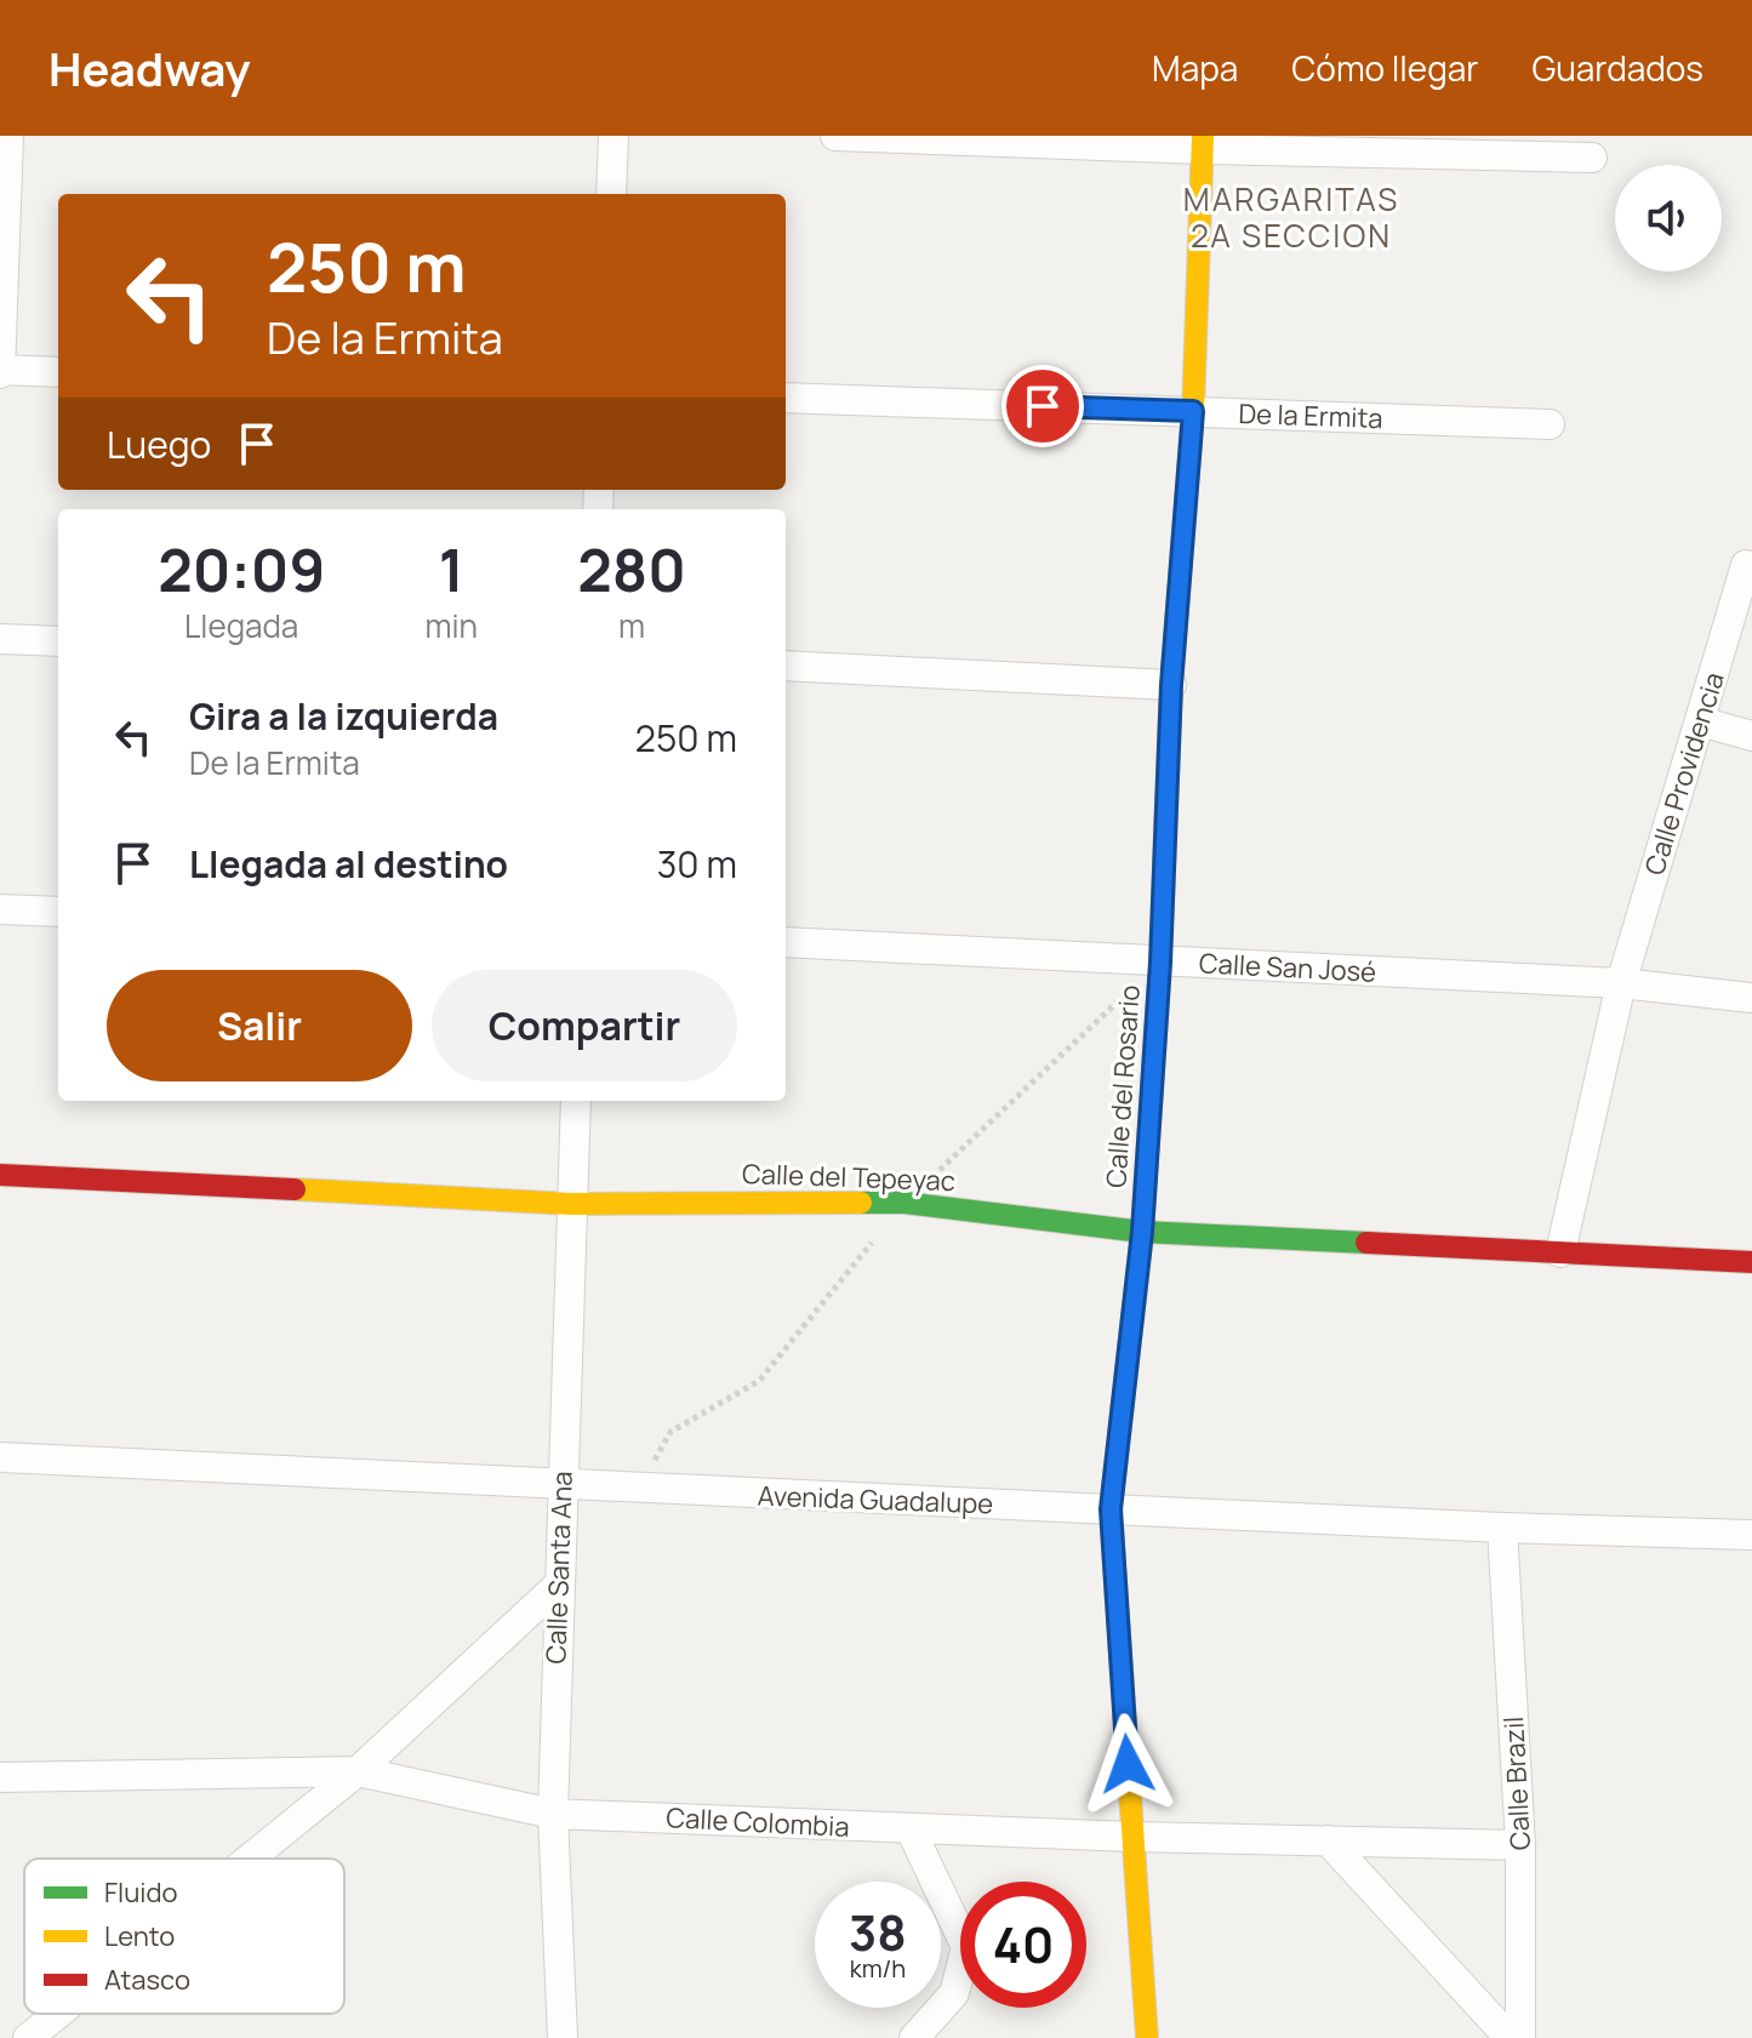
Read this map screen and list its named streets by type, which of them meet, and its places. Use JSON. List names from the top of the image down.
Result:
{
  "streets": {
    "street": [
      "De la Ermita",
      "Calle Providencia",
      "Calle San José",
      "Calle del Rosario",
      "Calle del Tepeyac",
      "Avenida Guadalupe",
      "Calle Santa Ana",
      "Calle Brazil",
      "Calle Colombia"
    ]
  },
  "crossings": [
    ["De la Ermita", "Calle del Rosario"],
    ["Calle Providencia", "Calle San José"],
    ["Calle San José", "Calle del Rosario"],
    ["Calle del Rosario", "Calle del Tepeyac"],
    ["Calle del Rosario", "Avenida Guadalupe"],
    ["Calle del Rosario", "Calle Colombia"],
    ["Calle del Tepeyac", "Calle Santa Ana"],
    ["Avenida Guadalupe", "Calle Santa Ana"],
    ["Avenida Guadalupe", "Calle Brazil"],
    ["Calle Santa Ana", "Calle Colombia"],
    ["Calle Brazil", "Calle Colombia"]
  ],
  "districts": ["MARGARITAS 2A SECCION"],
  "legend": ["Fluido", "Lento", "Atasco"],
  "page": {
    "header": "Headway",
    "nav": ["Mapa", "Cómo llegar", "Guardados"],
    "turn": ["250 m", "De la Ermita"],
    "then": "Luego",
    "eta": [
      "20:09",
      "Llegada",
      "1",
      "min",
      "280",
      "m"
    ],
    "list": [
      {
        "name": "Gira a la izquierda",
        "note": "De la Ermita",
        "value": "250 m"
      },
      {
        "name": "Llegada al destino",
        "value": "30 m"
      }
    ],
    "buttons": ["Salir", "Compartir"],
    "speed": "38 km/h",
    "limit": "40"
  }
}
